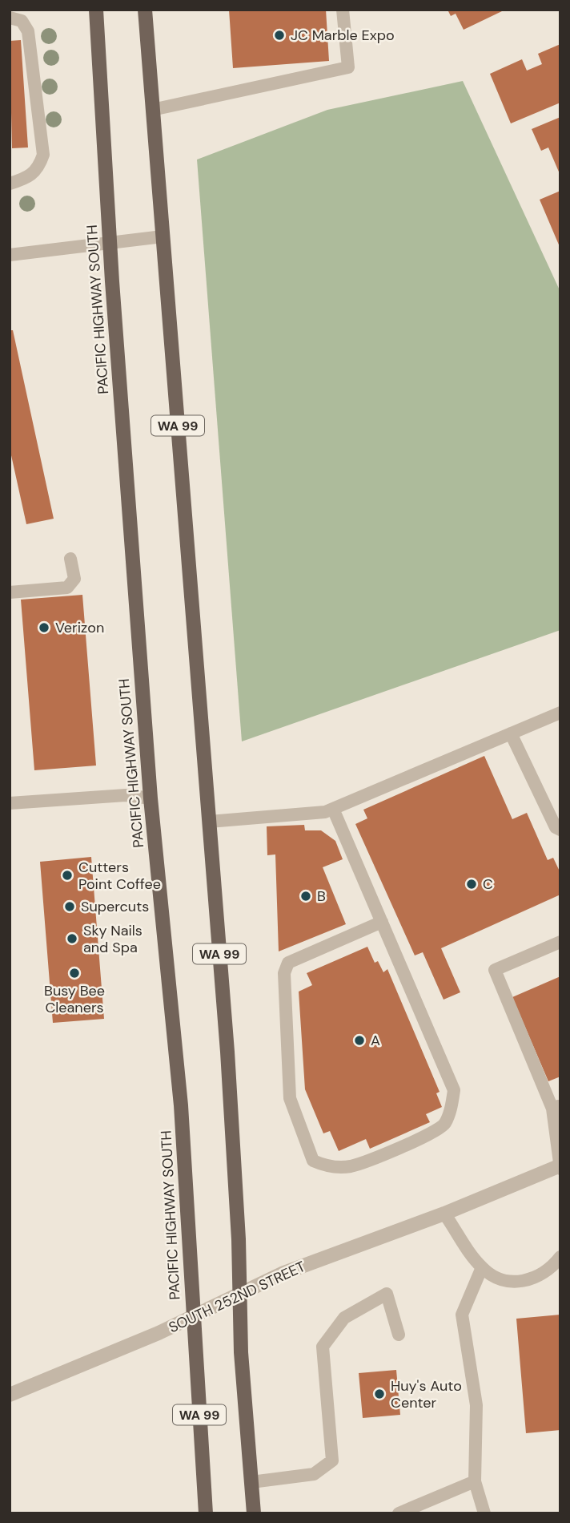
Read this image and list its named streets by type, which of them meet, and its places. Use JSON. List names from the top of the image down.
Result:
{
  "streets": {
    "main road": ["PACIFIC HIGHWAY SOUTH", "WA 99"],
    "street": ["SOUTH 252ND STREET"]
  },
  "crossings": [
    ["PACIFIC HIGHWAY SOUTH", "SOUTH 252ND STREET"],
    ["WA 99", "SOUTH 252ND STREET"]
  ],
  "places": [
    "JC Marble Expo",
    "Verizon",
    "Cutters Point Coffee",
    "C",
    "B",
    "Supercuts",
    "Sky Nails and Spa",
    "Busy Bee Cleaners",
    "A",
    "Huy's Auto Center"
  ]
}
